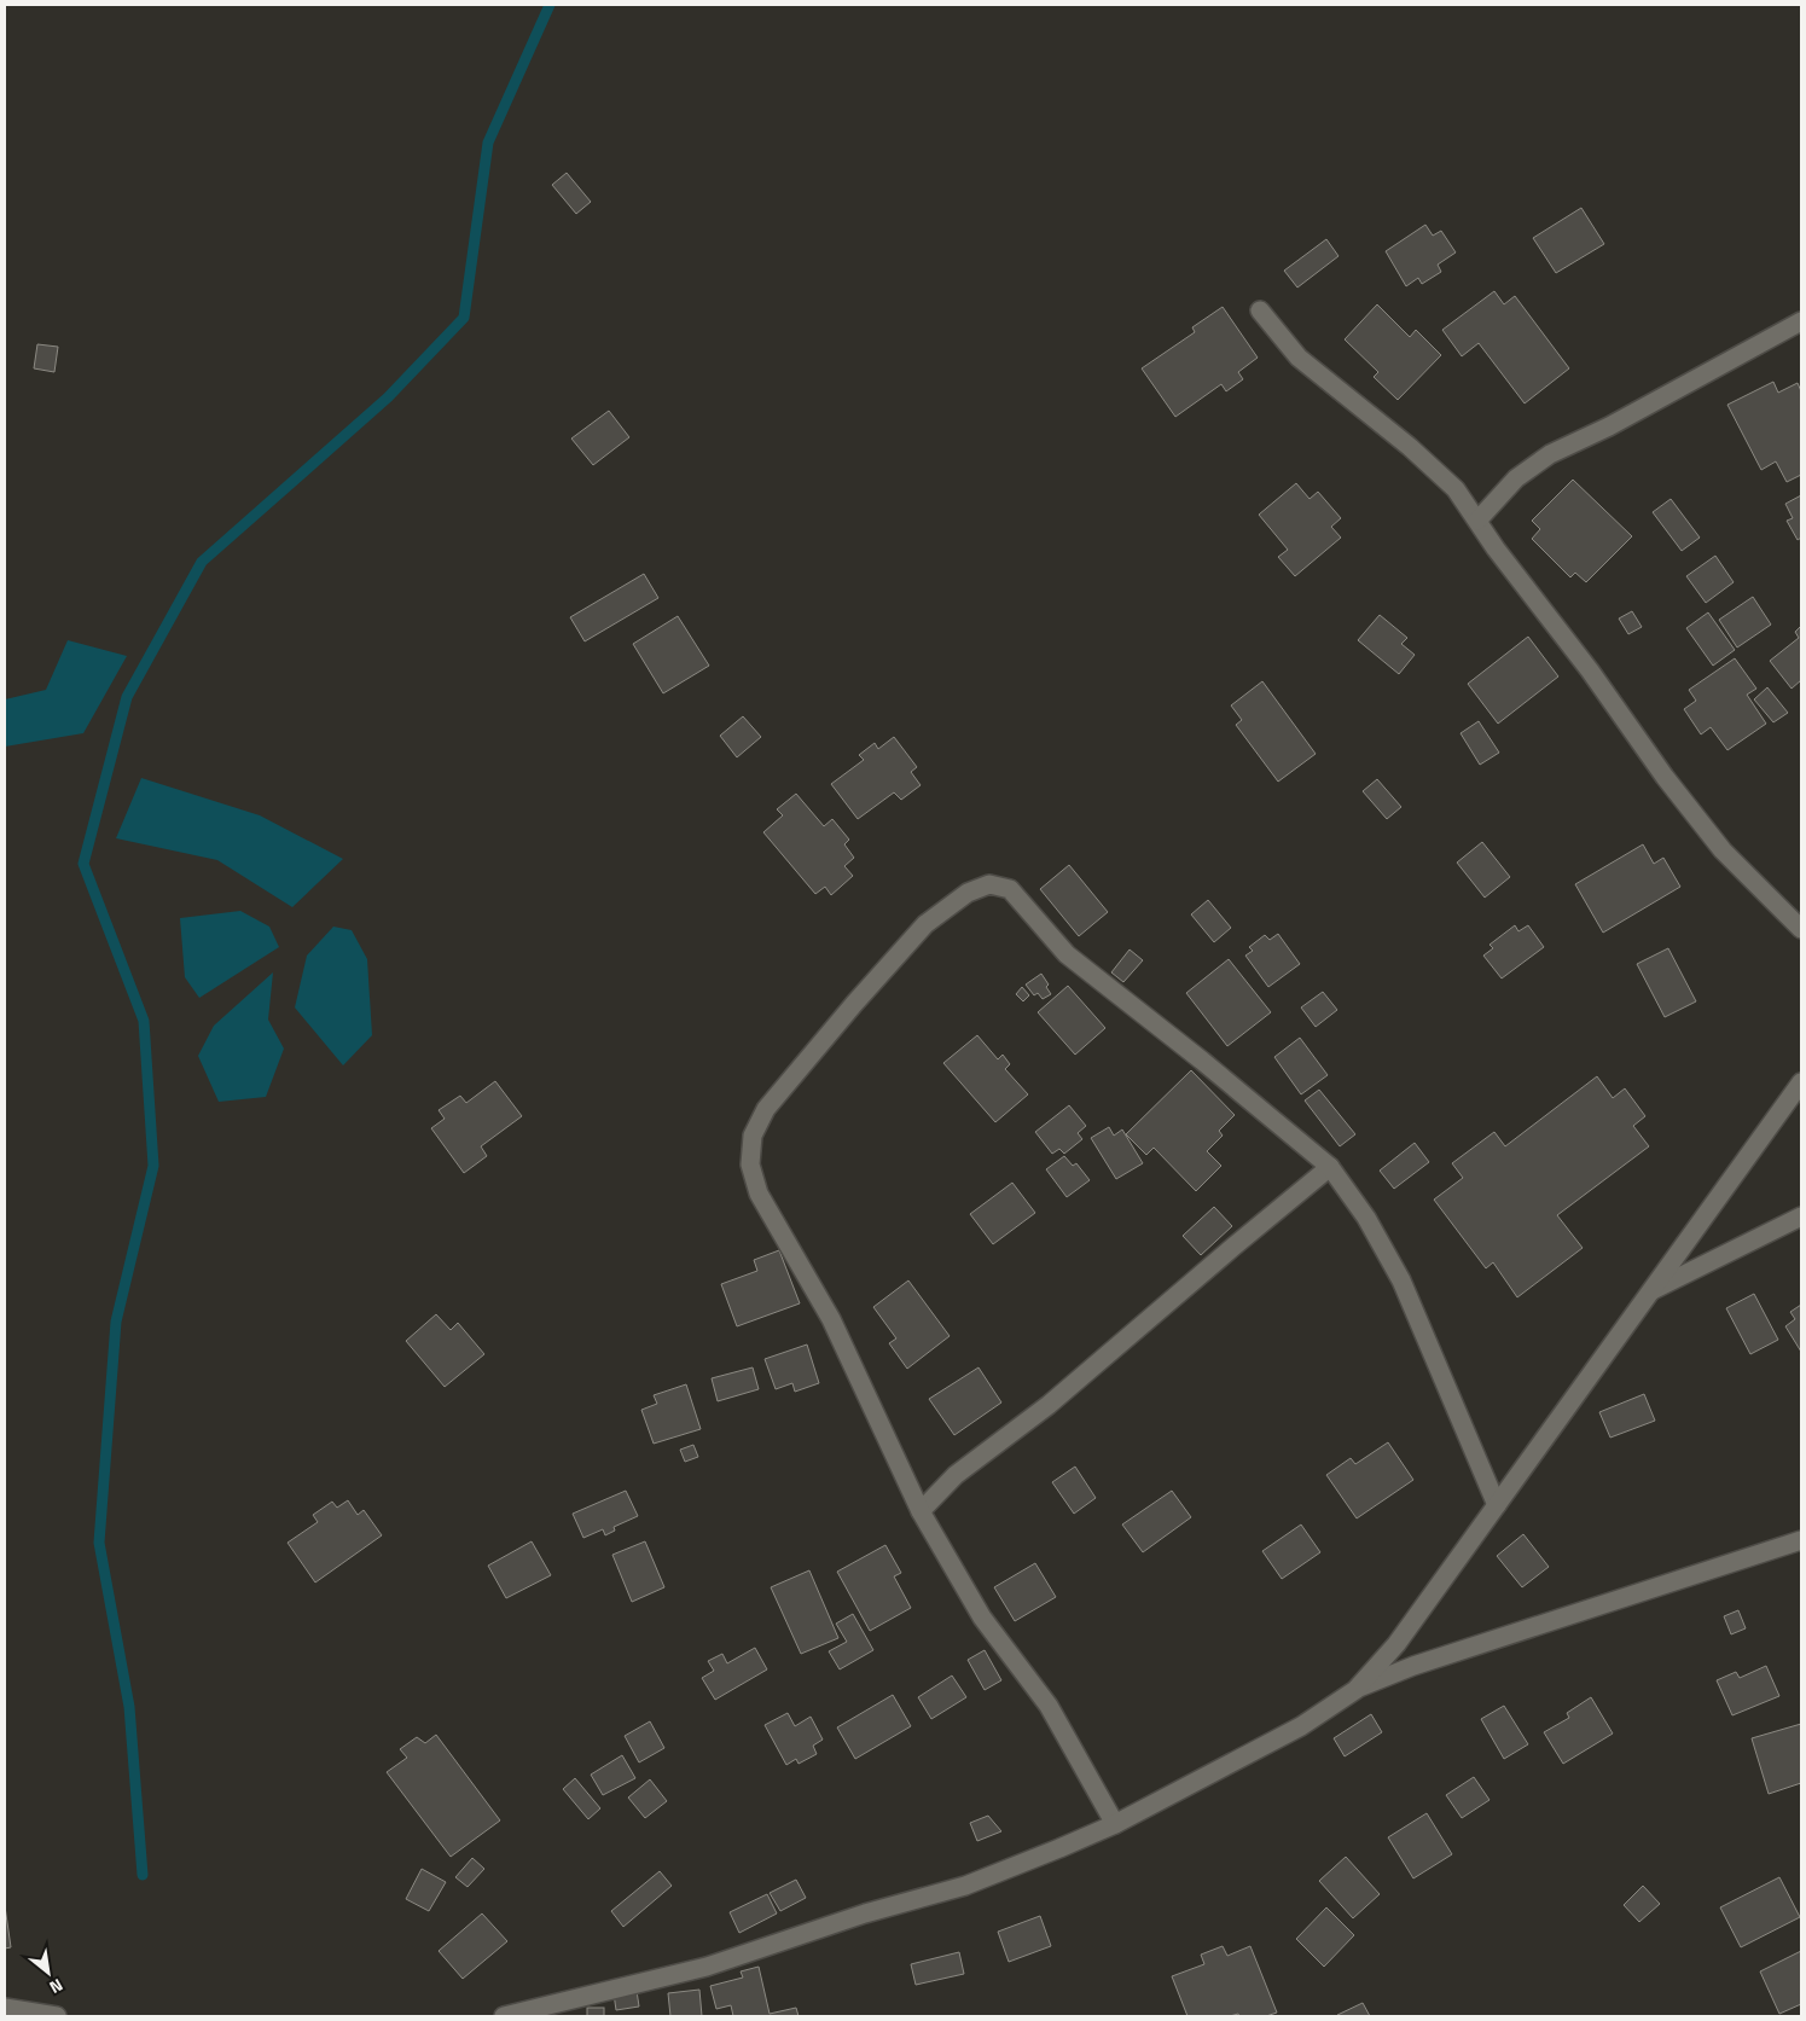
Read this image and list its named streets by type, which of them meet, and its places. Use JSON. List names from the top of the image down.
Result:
{
  "north": "bottom right"
}
